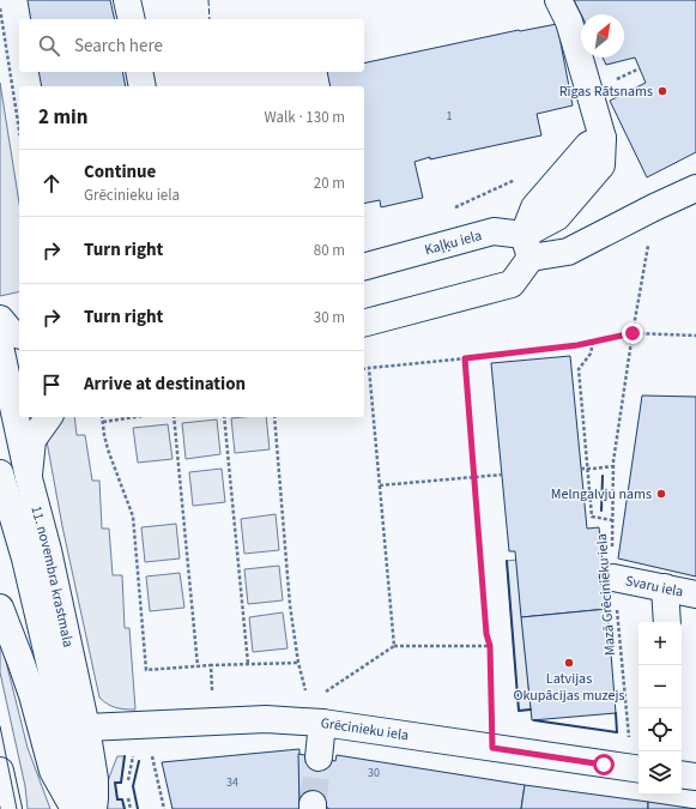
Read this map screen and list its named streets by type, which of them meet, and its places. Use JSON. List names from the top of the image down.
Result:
{
  "streets": {
    "street": [
      "Kaļķu iela",
      "11. novembra krastmala",
      "Svaru iela",
      "Grēcinieku iela"
    ],
    "path": ["Mazā Grēcinieku iela"]
  },
  "crossings": [
    ["Kaļķu iela", "Mazā Grēcinieku iela"],
    ["11. novembra krastmala", "Grēcinieku iela"],
    ["Svaru iela", "Mazā Grēcinieku iela"],
    ["Mazā Grēcinieku iela", "Grēcinieku iela"]
  ],
  "places": ["Rīgas Rātsnams", "Melngalvju nams", "Latvijas Okupācijas muzejs"],
  "house_numbers": ["1", "30", "34"],
  "north": "top right",
  "page": {
    "search": "Search here",
    "heading": ["2 min", "Walk · 130 m"],
    "list": [
      ["Continue", "Grēcinieku iela", "20 m"],
      ["Turn right", "80 m"],
      ["Turn right", "30 m"],
      "Arrive at destination"
    ],
    "map_buttons": ["+", "−"]
  }
}
